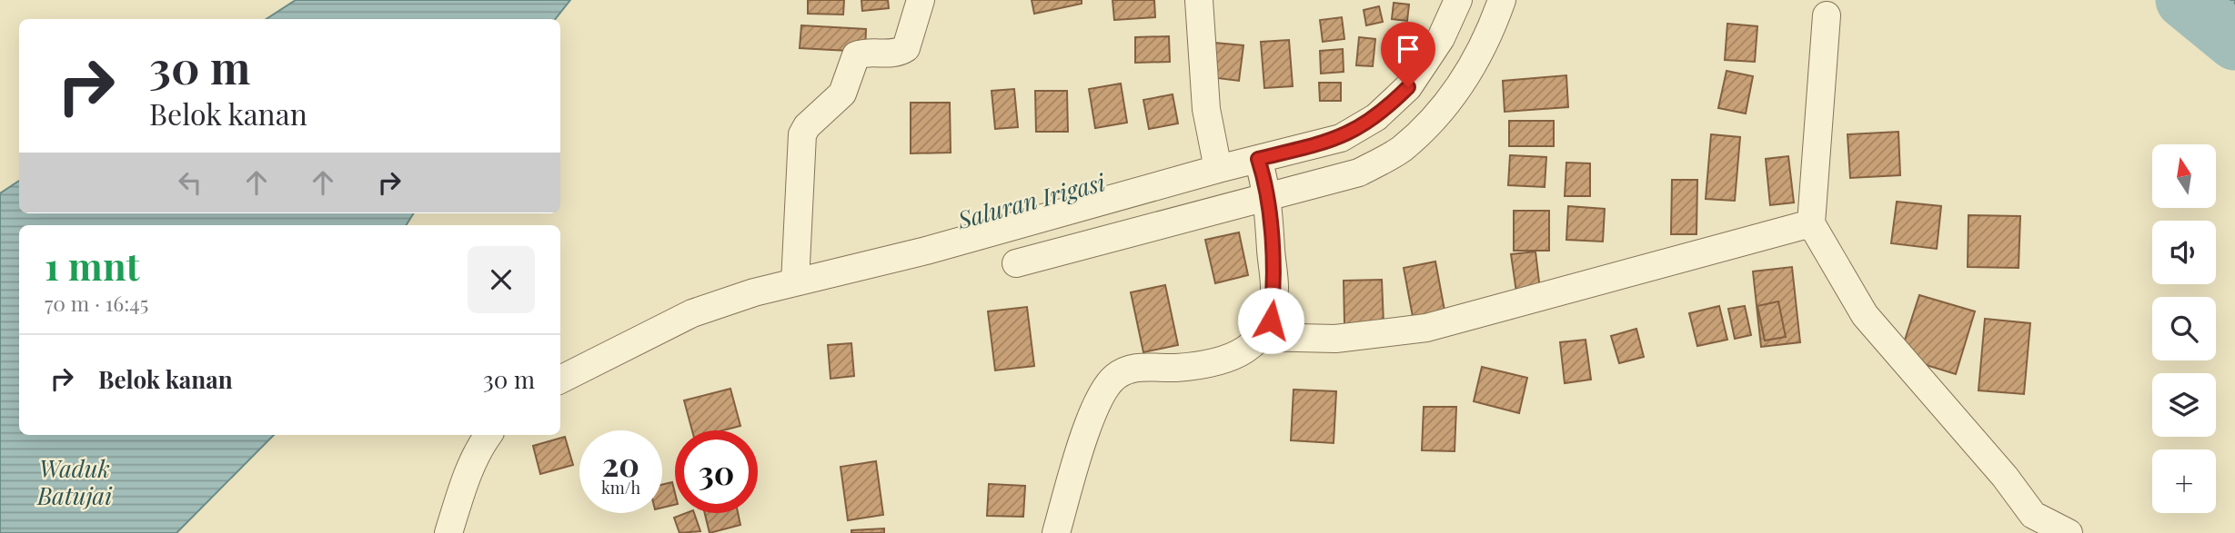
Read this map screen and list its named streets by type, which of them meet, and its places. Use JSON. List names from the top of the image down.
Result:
{
  "water": ["Saluran Irigasi", "Waduk Batujai"],
  "north": "top",
  "page": {
    "turn": ["30 m", "Belok kanan"],
    "map_buttons": "+",
    "heading": ["1 mnt", "70 m · 16:45"],
    "list": [
      {
        "name": "Belok kanan",
        "value": "30 m"
      }
    ],
    "speed": "20 km/h",
    "limit": "30"
  }
}
